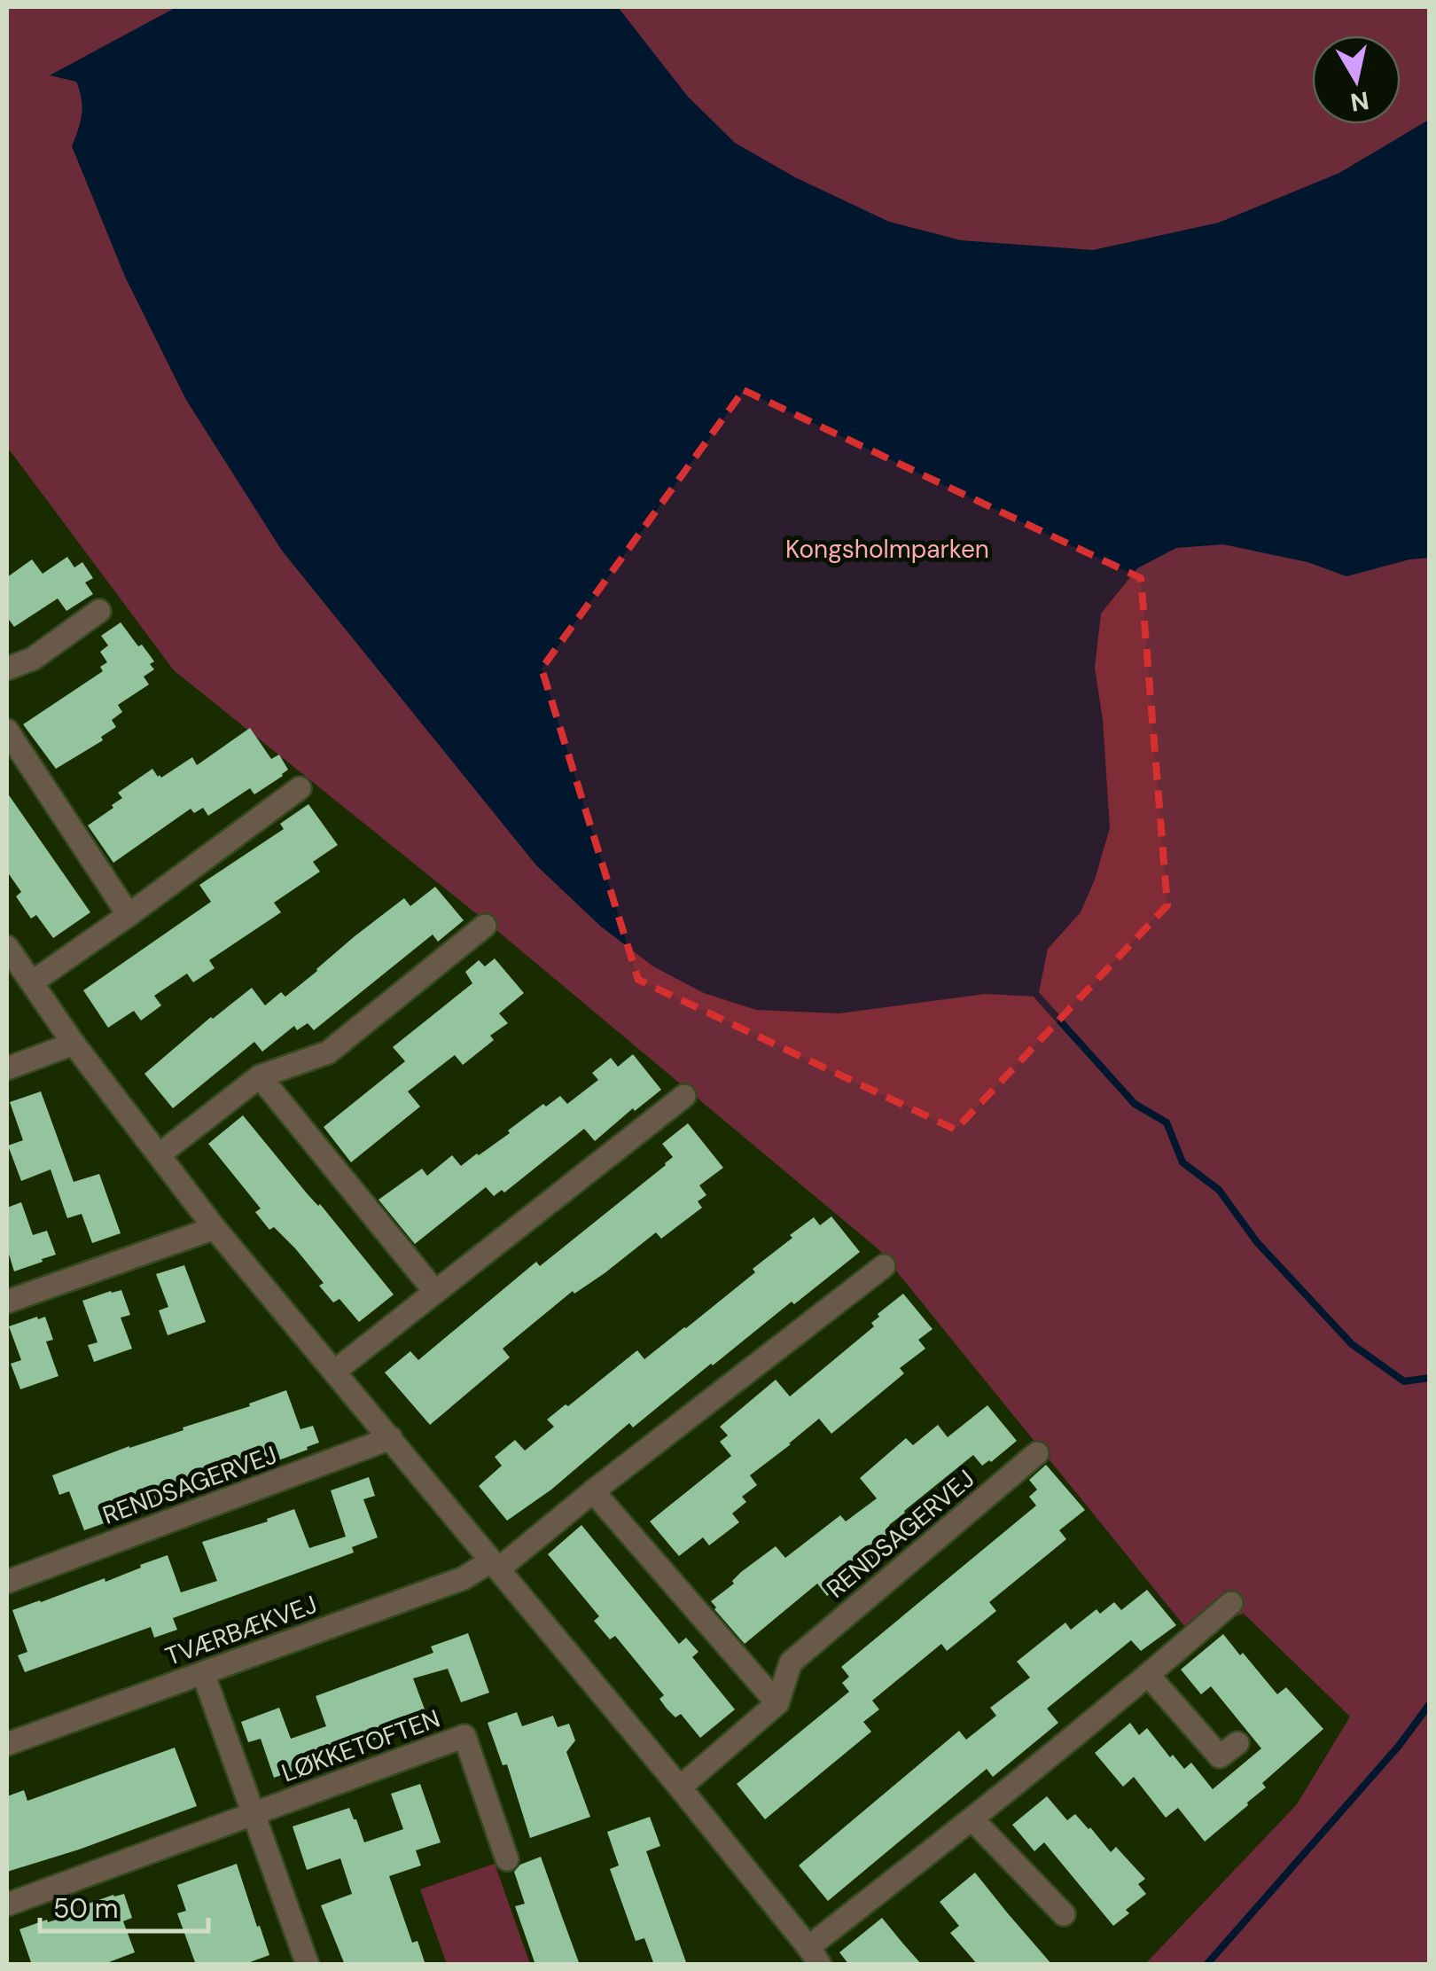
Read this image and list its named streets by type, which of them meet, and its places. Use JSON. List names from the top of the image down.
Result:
{
  "streets": {
    "street": ["RENDSAGERVEJ", "TVÆRBÆKVEJ", "LØKKETOFTEN"]
  },
  "parks": ["Kongsholmparken"],
  "scale_bar": "50 m",
  "north": "bottom"
}
